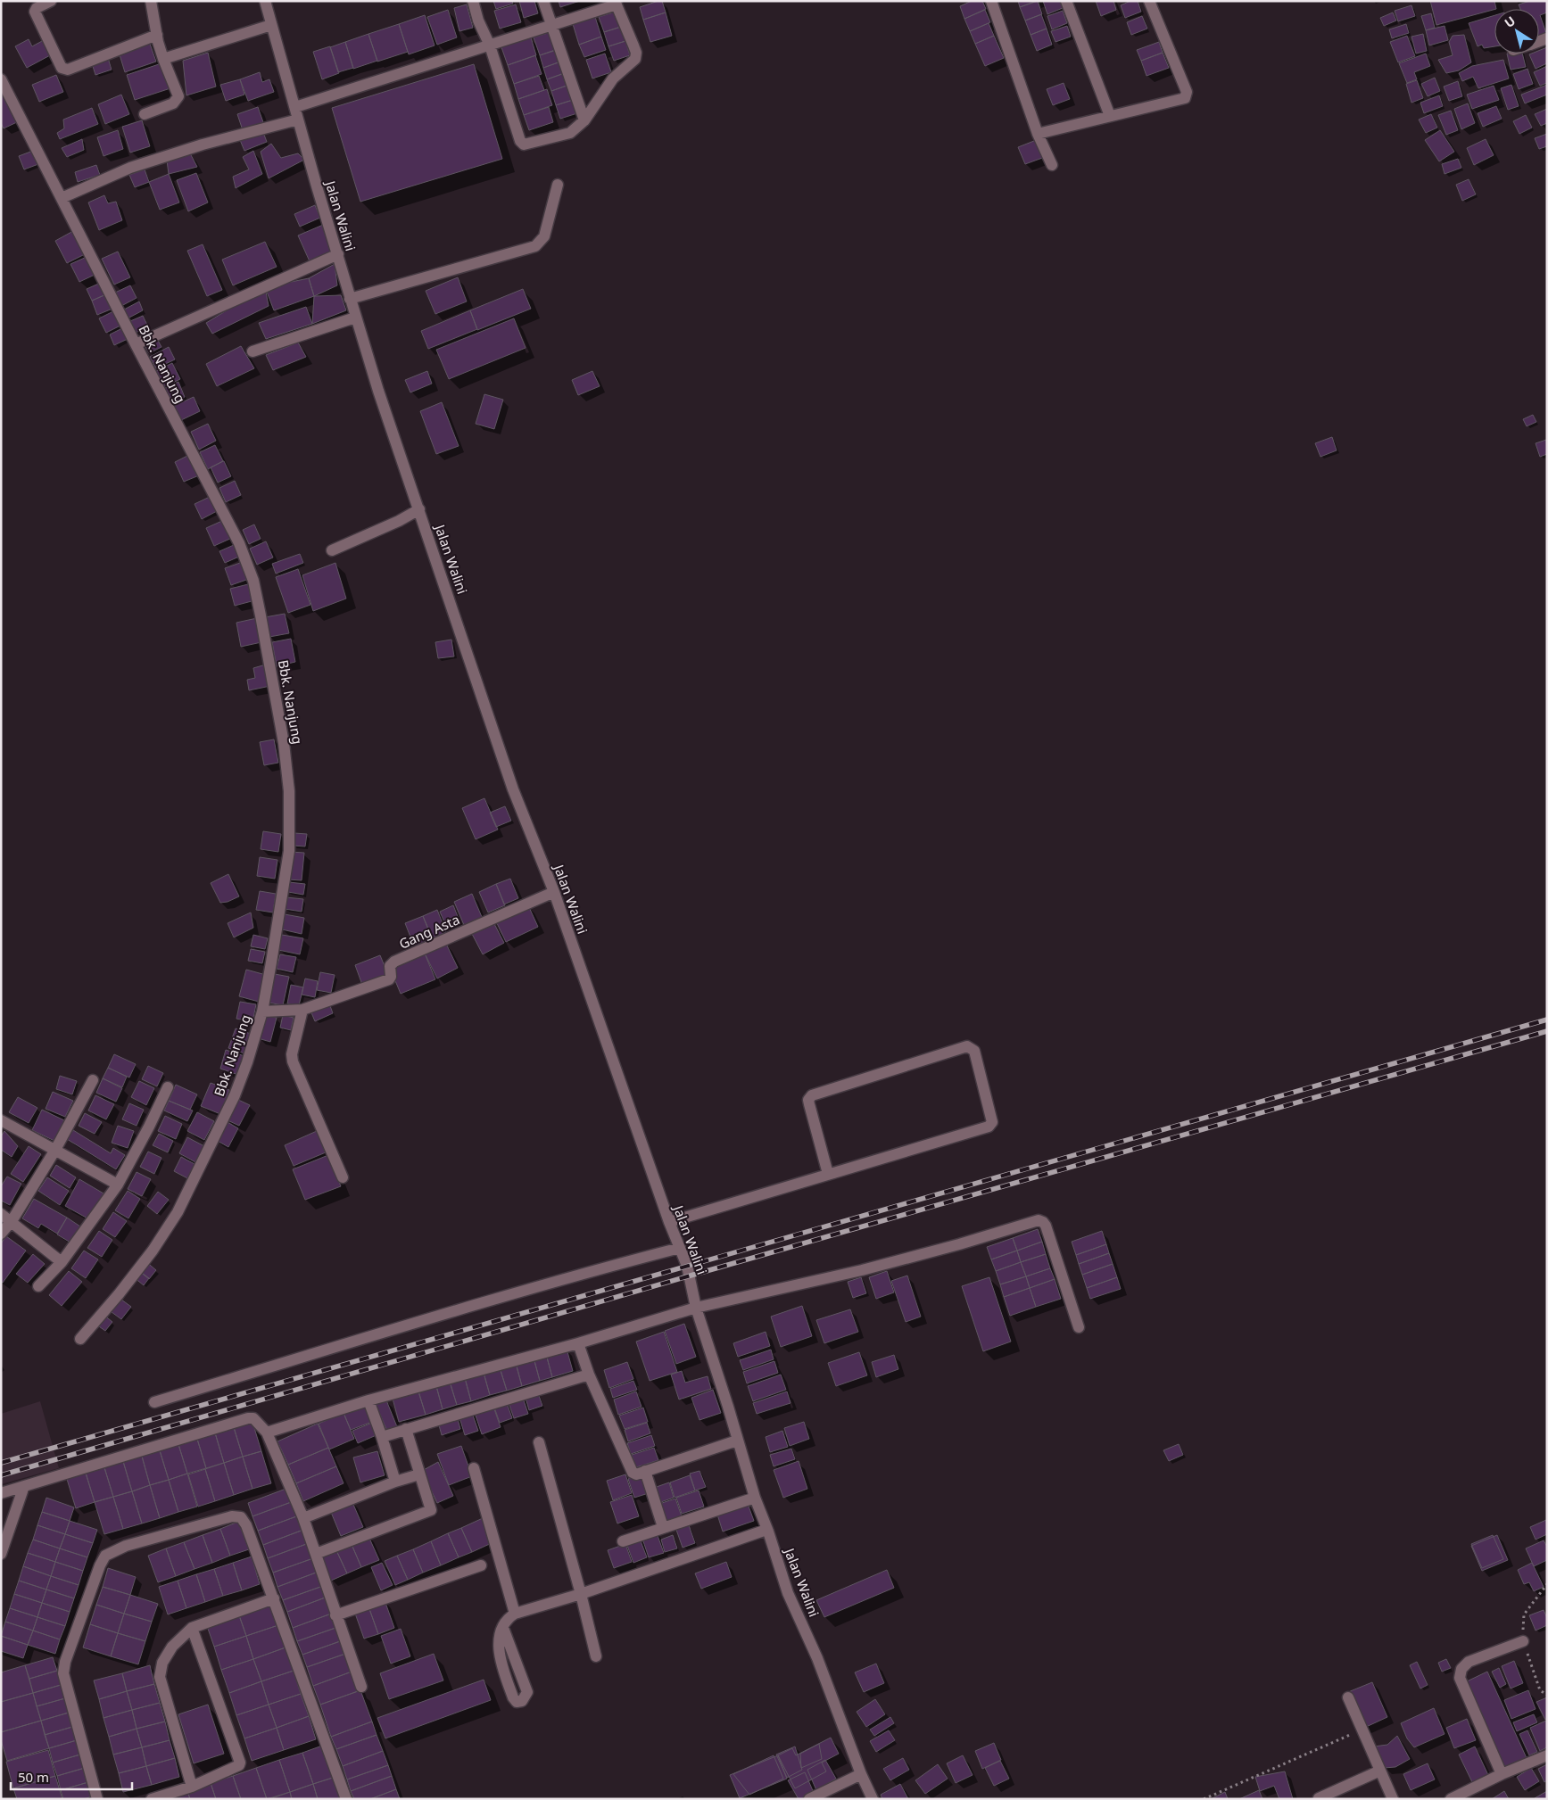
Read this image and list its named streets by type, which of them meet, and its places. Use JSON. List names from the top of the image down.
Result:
{
  "streets": {
    "street": ["Jalan Walini", "Bbk. Nanjung", "Gang Asta"]
  },
  "crossings": [
    ["Jalan Walini", "Gang Asta"]
  ],
  "scale_bar": "50 m",
  "north": "top left"
}
